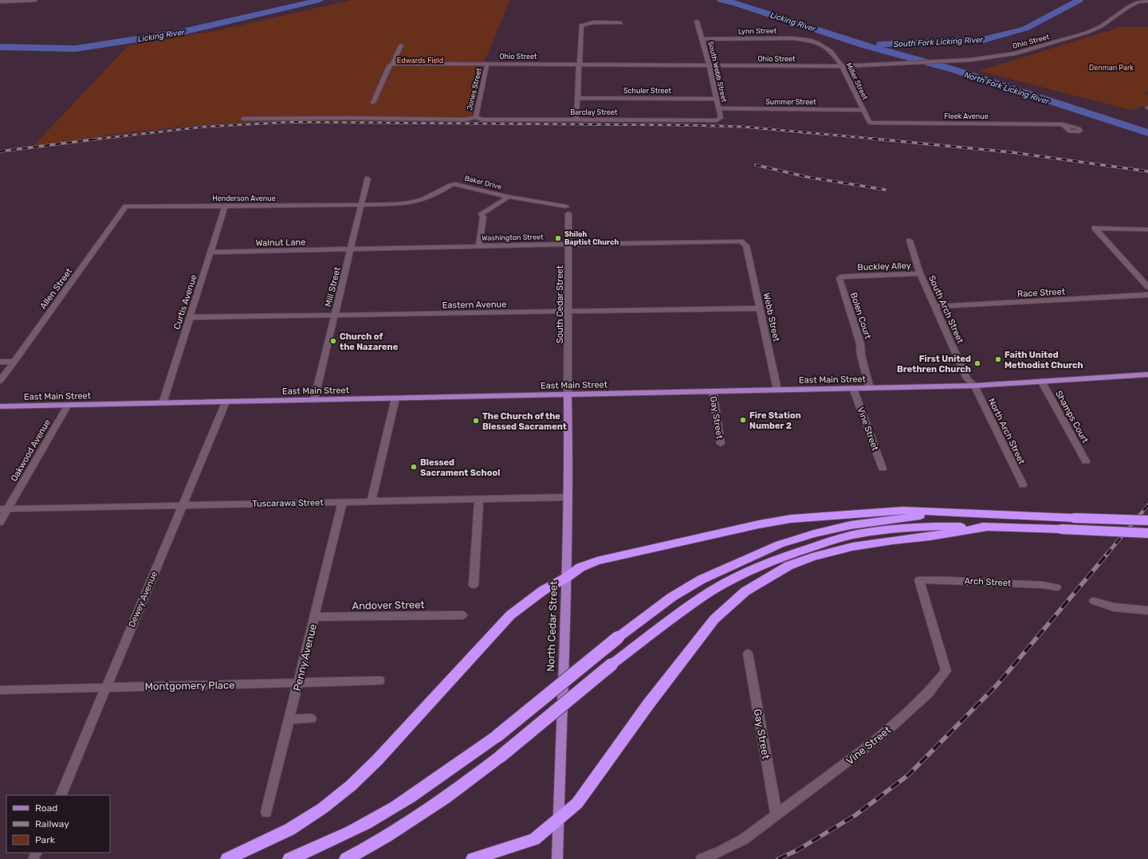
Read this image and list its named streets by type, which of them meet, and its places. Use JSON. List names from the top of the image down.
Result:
{
  "streets": {
    "main road": ["East Main Street", "North Cedar Street"],
    "street": [
      "Lynn Street",
      "Ohio Street",
      "South Webb Street",
      "Miller Street",
      "Jones Street",
      "Schuler Street",
      "Summer Street",
      "Barclay Street",
      "Fleek Avenue",
      "Baker Drive",
      "Henderson Avenue",
      "Washington Street",
      "Walnut Lane",
      "Buckley Alley",
      "Mill Street",
      "Allen Street",
      "Race Street",
      "Curtis Avenue",
      "Eastern Avenue",
      "South Cedar Street",
      "South Arch Street",
      "Bolen Court",
      "Webb Street",
      "Shamps Court",
      "Gay Street",
      "Vine Street",
      "North Arch Street",
      "Oakwood Avenue",
      "Tuscarawa Street",
      "Arch Street",
      "Dewey Avenue",
      "Andover Street",
      "Penny Avenue",
      "Montgomery Place"
    ]
  },
  "crossings": [
    ["Lynn Street", "South Webb Street"],
    ["Lynn Street", "Miller Street"],
    ["Ohio Street", "South Webb Street"],
    ["Ohio Street", "Miller Street"],
    ["Ohio Street", "Jones Street"],
    ["South Webb Street", "Schuler Street"],
    ["South Webb Street", "Summer Street"],
    ["South Webb Street", "Barclay Street"],
    ["Miller Street", "Summer Street"],
    ["Miller Street", "Fleek Avenue"],
    ["Jones Street", "Barclay Street"],
    ["Baker Drive", "Henderson Avenue"],
    ["Baker Drive", "Mill Street"],
    ["Baker Drive", "South Cedar Street"],
    ["Henderson Avenue", "Mill Street"],
    ["Henderson Avenue", "Allen Street"],
    ["Henderson Avenue", "Curtis Avenue"],
    ["Washington Street", "Walnut Lane"],
    ["Washington Street", "Mill Street"],
    ["Washington Street", "South Cedar Street"],
    ["Washington Street", "Webb Street"],
    ["Walnut Lane", "Mill Street"],
    ["Walnut Lane", "Curtis Avenue"],
    ["Buckley Alley", "South Arch Street"],
    ["Buckley Alley", "Bolen Court"],
    ["Mill Street", "Eastern Avenue"],
    ["Mill Street", "East Main Street"],
    ["Race Street", "South Arch Street"],
    ["Curtis Avenue", "Eastern Avenue"],
    ["Curtis Avenue", "East Main Street"],
    ["Eastern Avenue", "South Cedar Street"],
    ["Eastern Avenue", "Webb Street"],
    ["South Cedar Street", "East Main Street"],
    ["South Cedar Street", "North Cedar Street"],
    ["South Arch Street", "East Main Street"],
    ["South Arch Street", "North Arch Street"],
    ["Bolen Court", "East Main Street"],
    ["Webb Street", "East Main Street"],
    ["East Main Street", "Shamps Court"],
    ["East Main Street", "Gay Street"],
    ["East Main Street", "Vine Street"],
    ["East Main Street", "North Arch Street"],
    ["East Main Street", "Oakwood Avenue"],
    ["East Main Street", "Dewey Avenue"],
    ["East Main Street", "North Cedar Street"],
    ["Gay Street", "Vine Street"],
    ["Vine Street", "Arch Street"],
    ["Oakwood Avenue", "Tuscarawa Street"],
    ["Tuscarawa Street", "Dewey Avenue"],
    ["Tuscarawa Street", "North Cedar Street"],
    ["Tuscarawa Street", "Penny Avenue"],
    ["Dewey Avenue", "Montgomery Place"],
    ["Andover Street", "Penny Avenue"],
    ["Penny Avenue", "Montgomery Place"]
  ],
  "water": ["Licking River", "South Fork Licking River", "North Fork Licking River"],
  "parks": ["Edwards Field", "Denman Park"],
  "places": [
    "Shiloh Baptist Church",
    "Church of the Nazarene",
    "Faith United Methodist Church",
    "First United Brethren Church",
    "Fire Station Number 2",
    "The Church of the Blessed Sacrament",
    "Blessed Sacrament School"
  ],
  "legend": ["Road", "Railway", "Park"]
}
